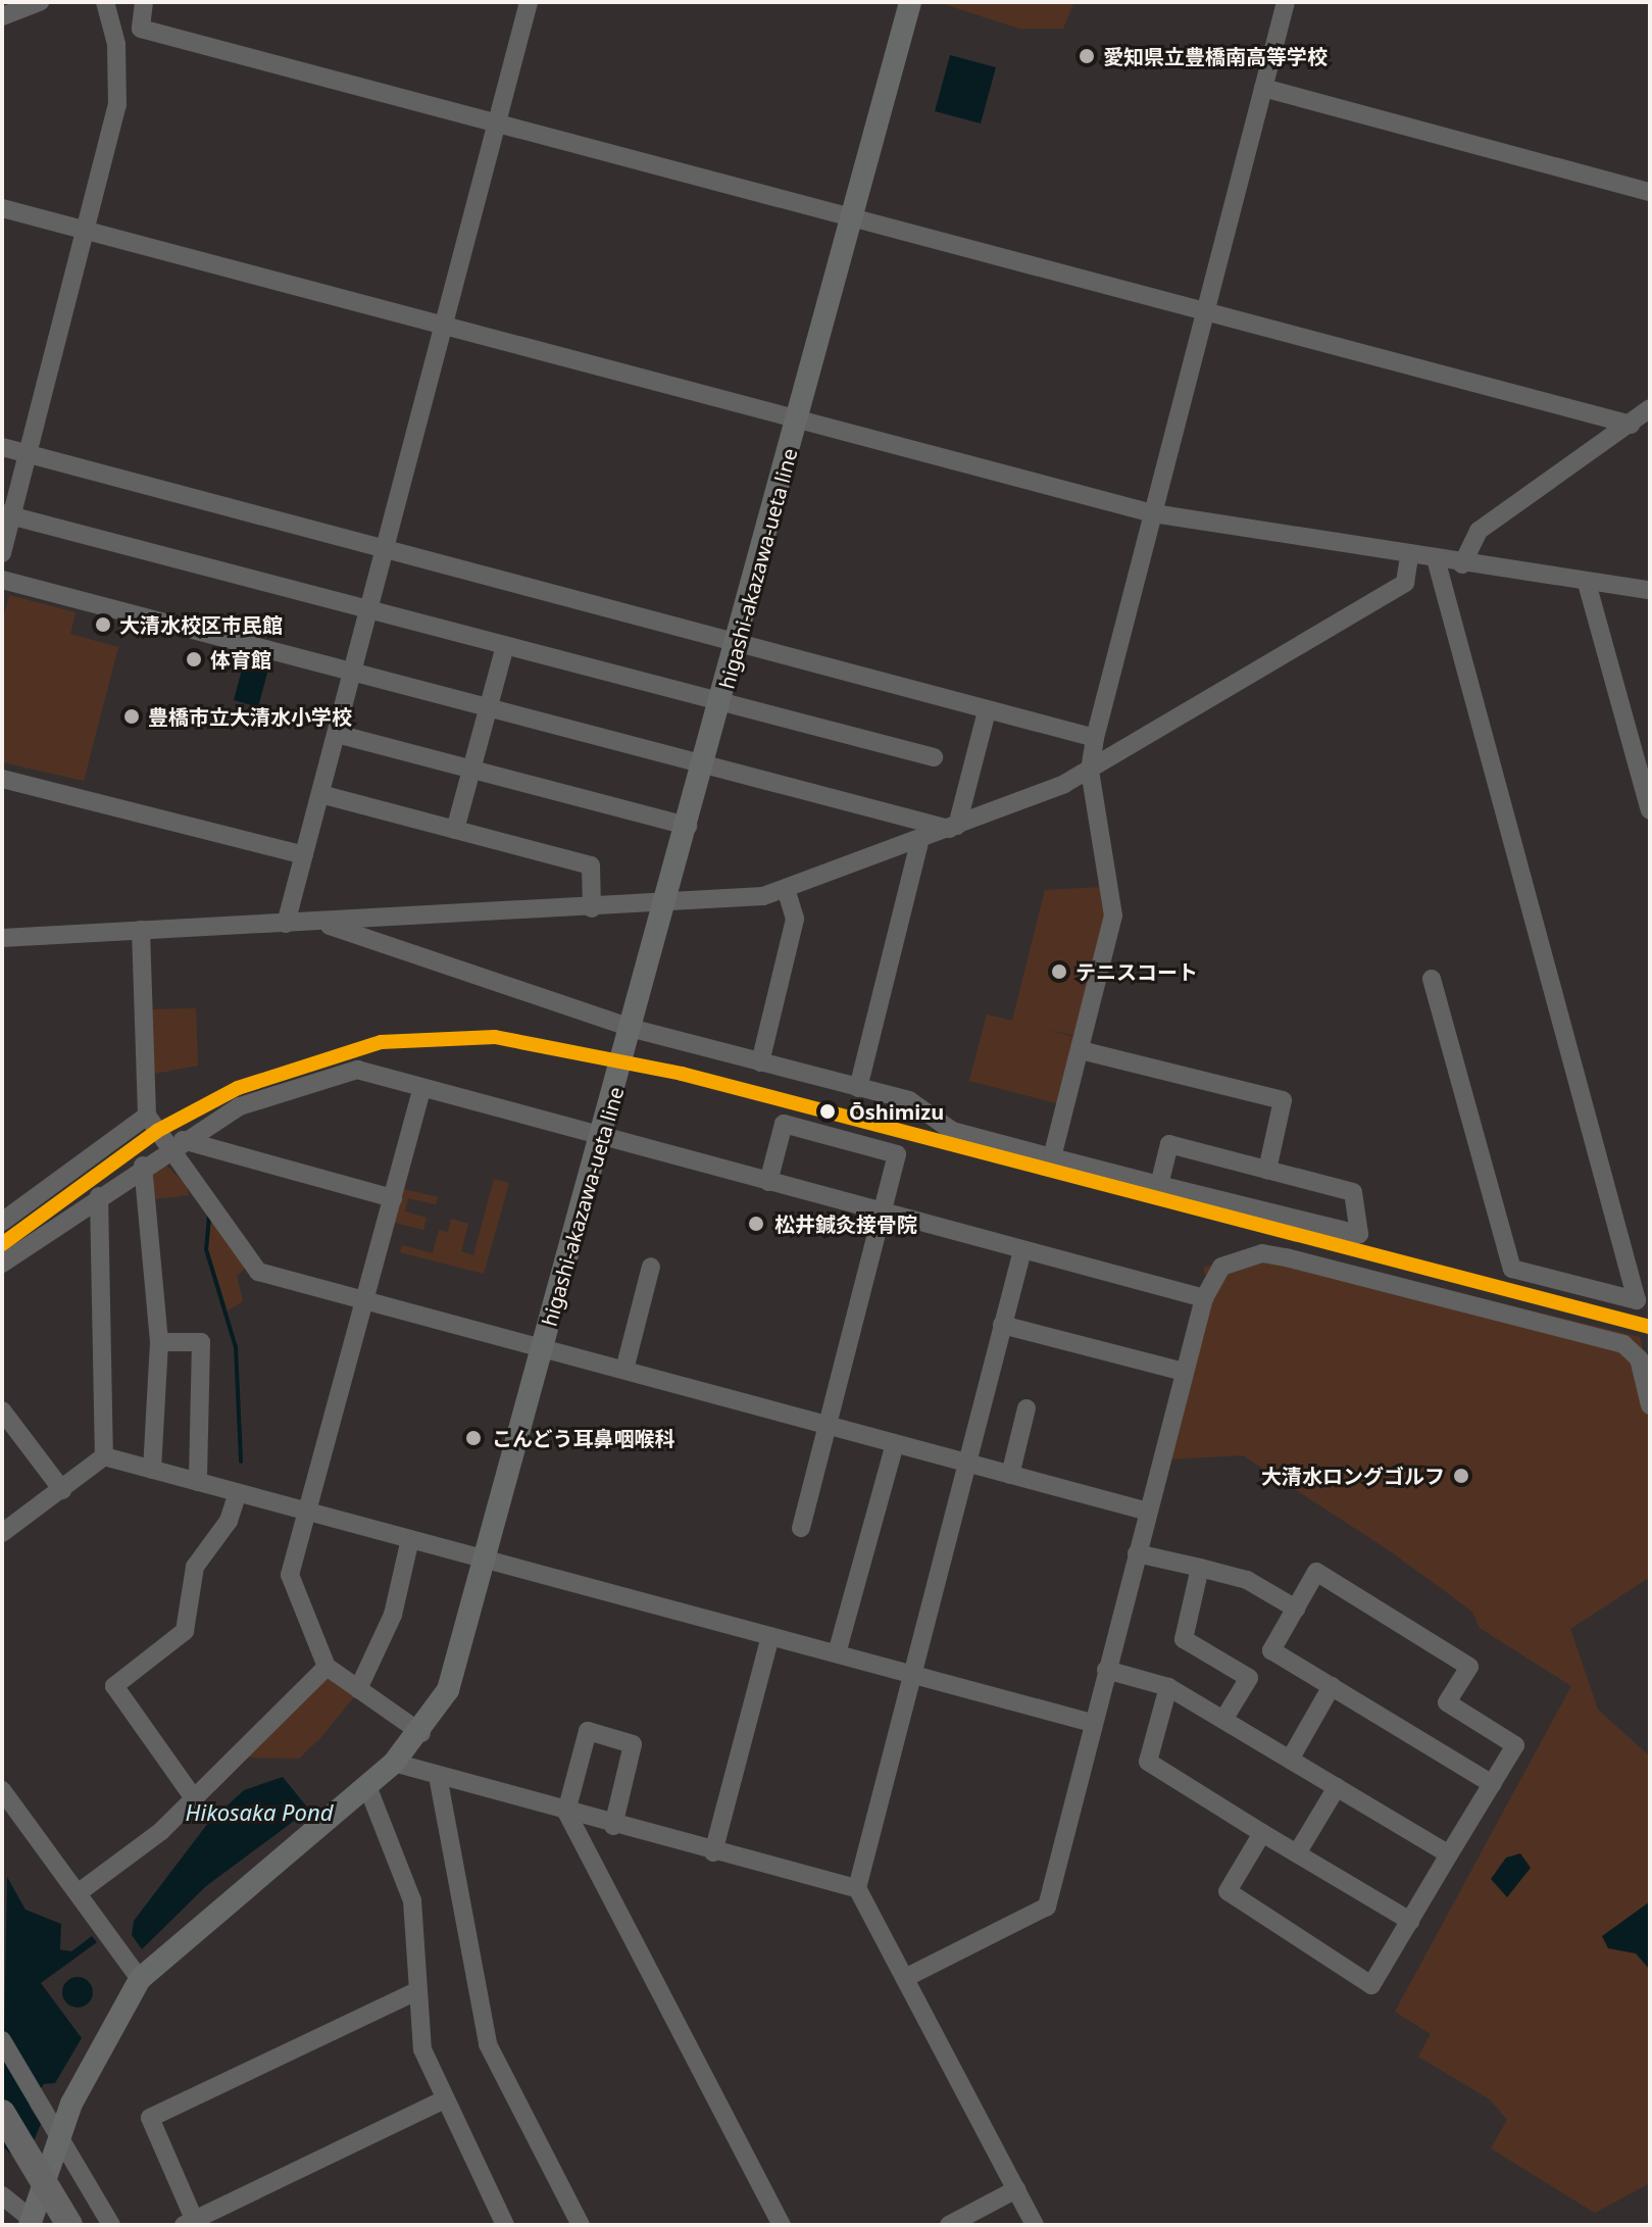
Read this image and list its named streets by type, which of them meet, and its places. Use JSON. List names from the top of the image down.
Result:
{
  "streets": {
    "main road": ["higashi-akazawa-ueta line"]
  },
  "water": ["Hikosaka Pond"],
  "places": [
    "愛知県立豊橋南高等学校",
    "大清水校区市民館",
    "体育館",
    "豊橋市立大清水小学校",
    "テニスコート",
    "Ōshimizu",
    "松井鍼灸接骨院",
    "こんどう耳鼻咽喉科",
    "大清水ロングゴルフ"
  ]
}
